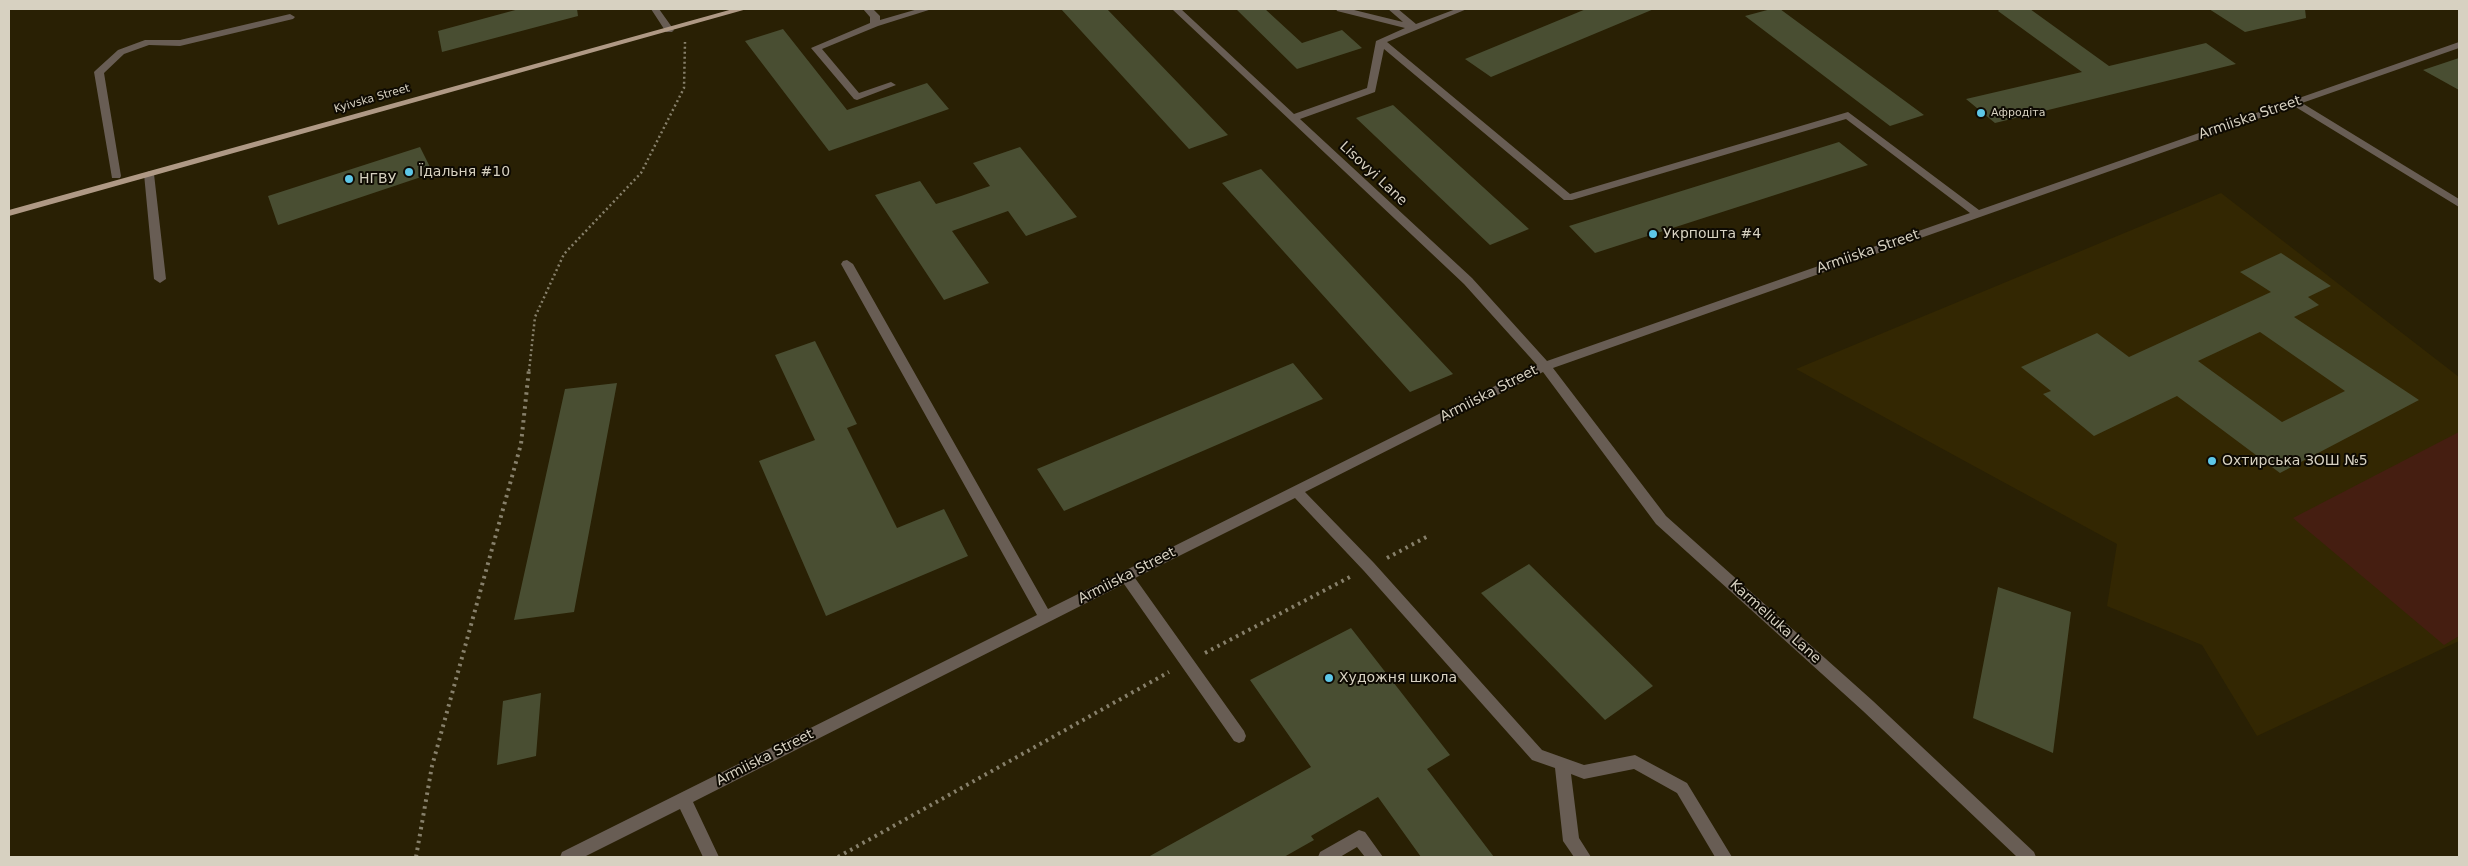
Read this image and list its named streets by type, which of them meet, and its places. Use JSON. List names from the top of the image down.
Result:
{
  "streets": {
    "main road": ["Kyivska Street"],
    "street": ["Armiiska Street", "Lisovyi Lane", "Karmeliuka Lane"]
  },
  "crossings": [
    ["Armiiska Street", "Lisovyi Lane"],
    ["Armiiska Street", "Karmeliuka Lane"],
    ["Lisovyi Lane", "Karmeliuka Lane"]
  ],
  "places": [
    "Афродіта",
    "Їдальня #10",
    "НГВУ",
    "Укрпошта #4",
    "Охтирська ЗОШ №5",
    "Художня школа"
  ]
}
